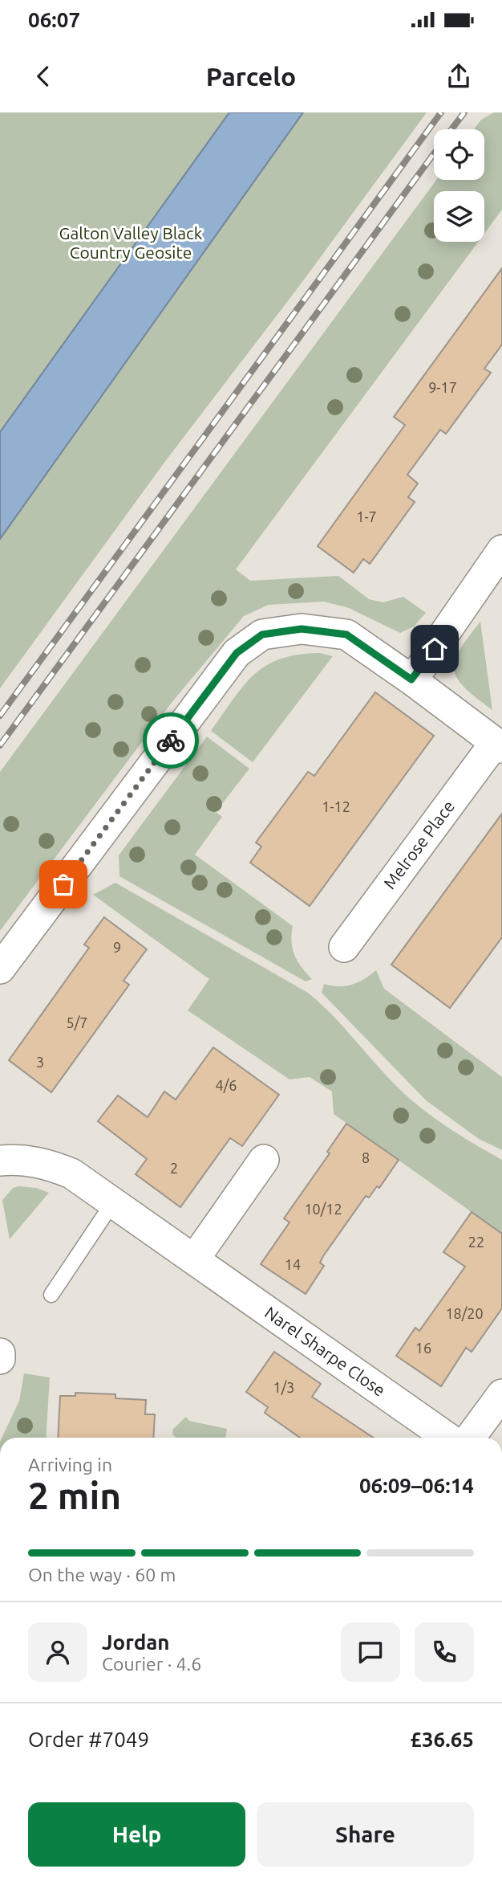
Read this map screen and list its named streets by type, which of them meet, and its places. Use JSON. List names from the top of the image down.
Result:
{
  "streets": {
    "street": ["Melrose Place", "Narel Sharpe Close"]
  },
  "parks": ["Galton Valley Black Country Geosite"],
  "house_numbers": [
    "9-17",
    "1-7",
    "1-12",
    "9",
    "5/7",
    "3",
    "4/6",
    "8",
    "2",
    "10/12",
    "22",
    "14",
    "18/20",
    "16",
    "1/3"
  ],
  "page": {
    "status": "06:07",
    "header": "Parcelo",
    "heading": ["2 min", "Arriving in", "06:09–06:14"],
    "panel": [
      "Jordan",
      "Courier · 4.6",
      "Order #7049",
      "£36.65"
    ],
    "bar": "On the way · 60 m",
    "buttons": ["Help", "Share"]
  }
}
